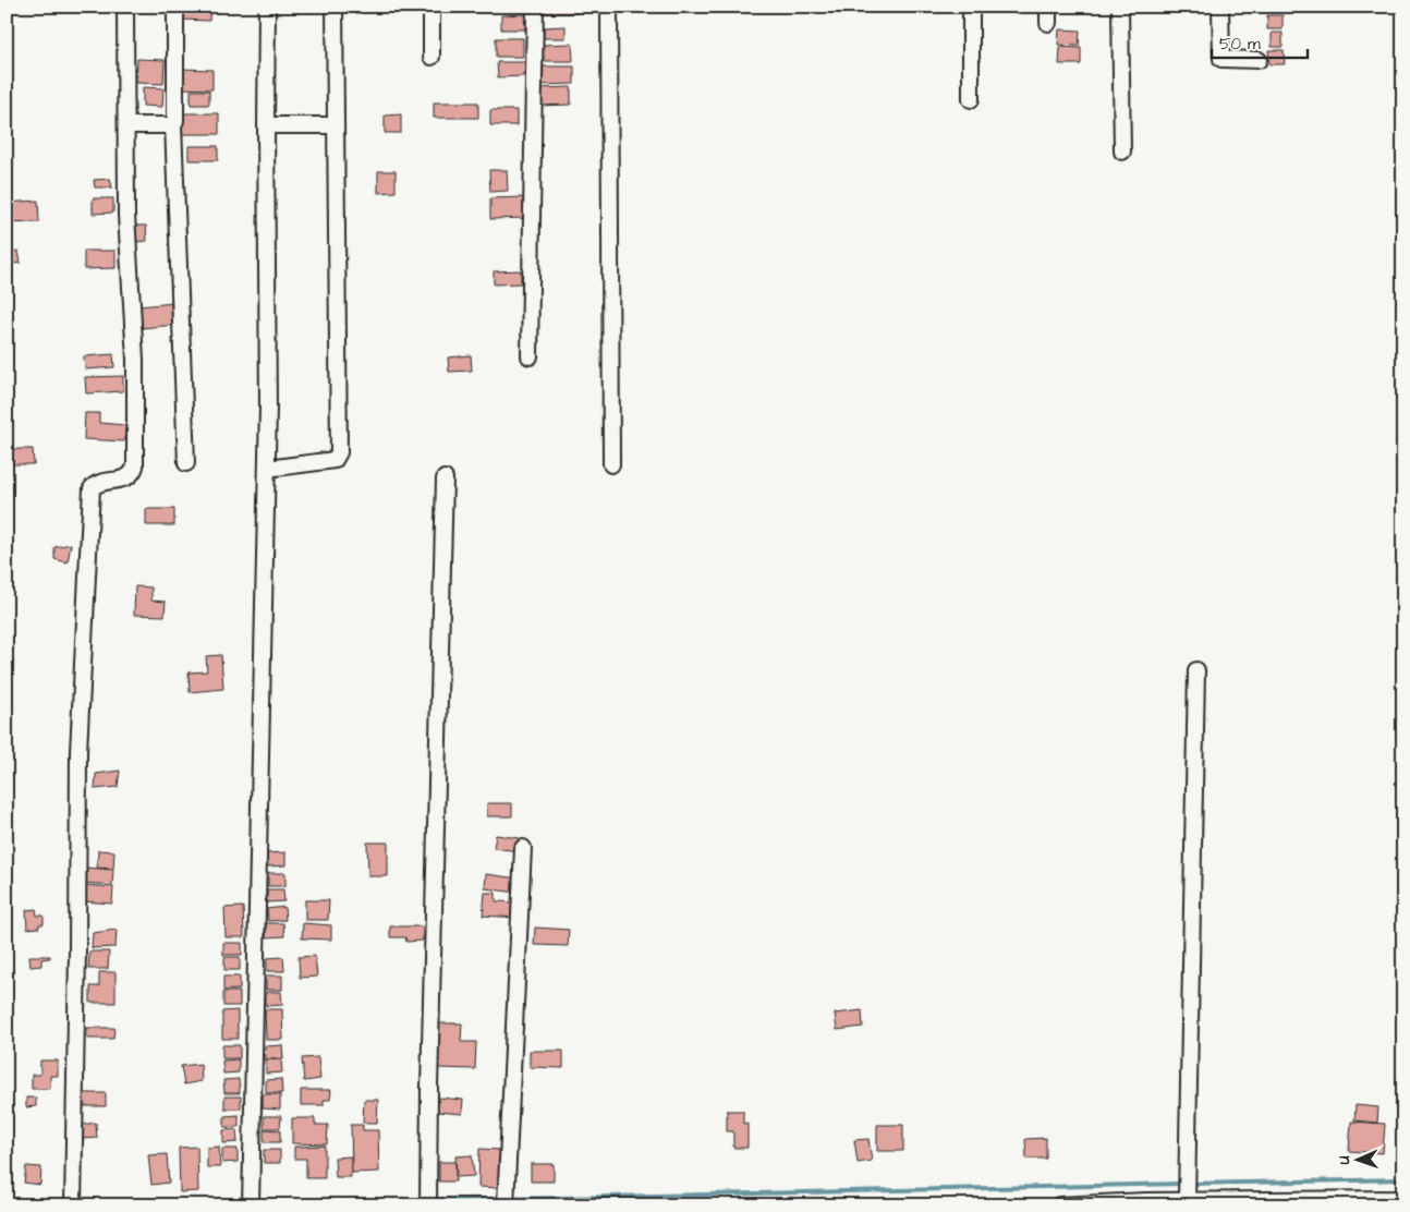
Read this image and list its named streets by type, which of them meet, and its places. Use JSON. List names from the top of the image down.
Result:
{
  "scale_bar": "50 m",
  "north": "left"
}
